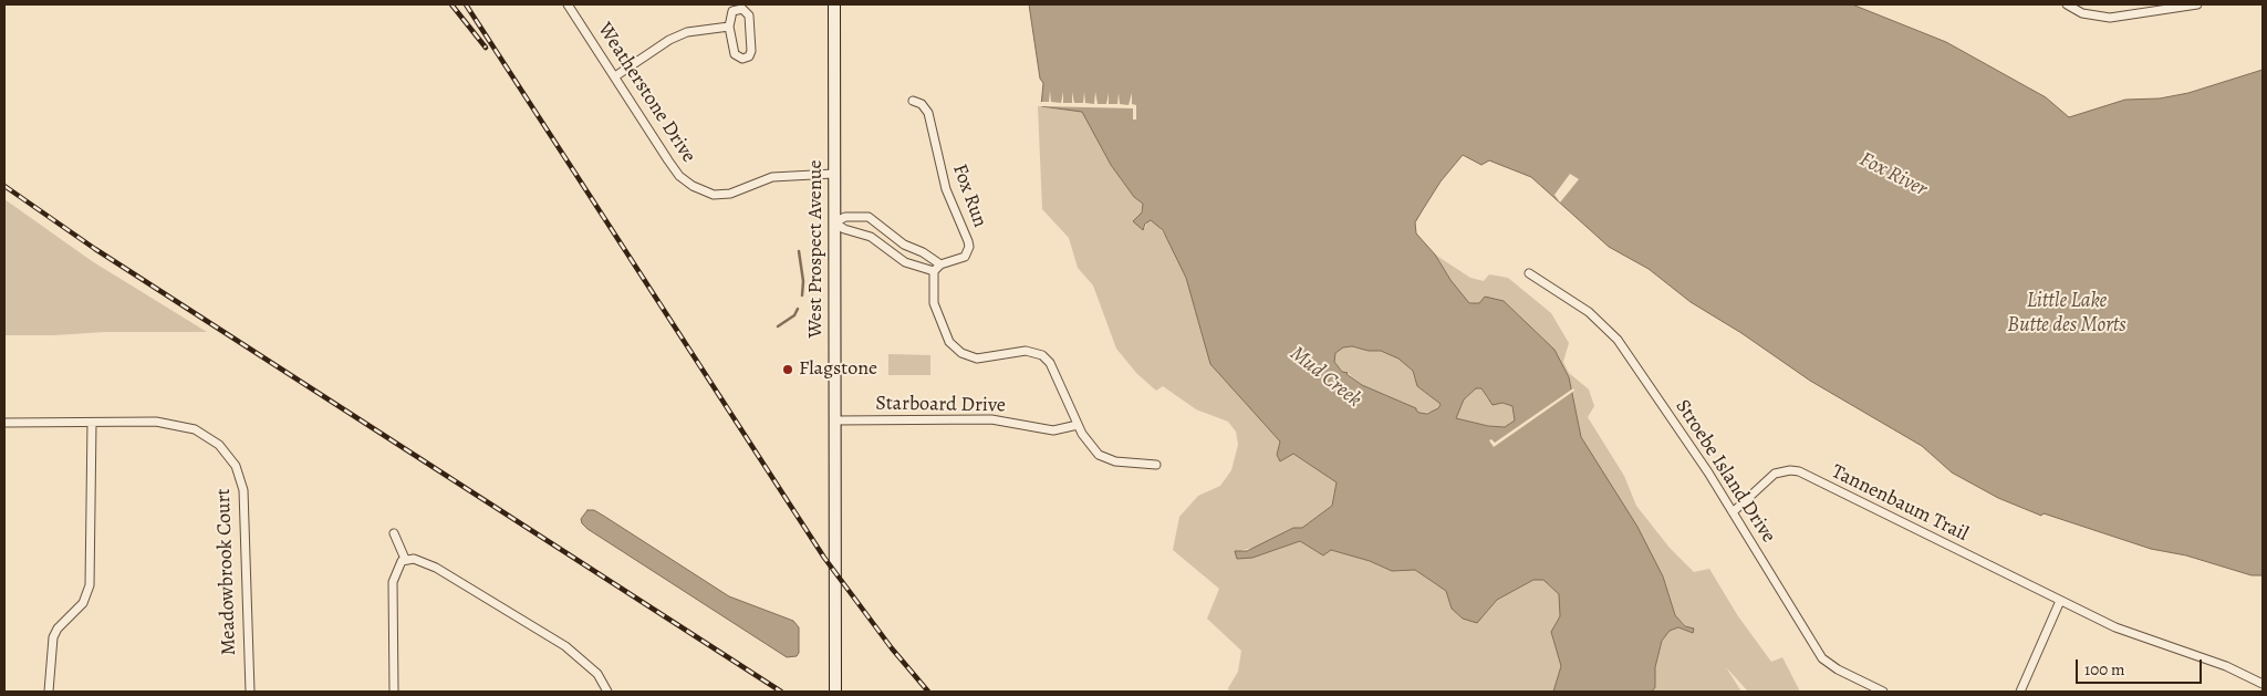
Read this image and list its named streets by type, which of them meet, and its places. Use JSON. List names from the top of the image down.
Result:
{
  "streets": {
    "main road": ["West Prospect Avenue"],
    "street": [
      "Weatherstone Drive",
      "Fox Run",
      "Starboard Drive",
      "Stroebe Island Drive",
      "Tannenbaum Trail",
      "Meadowbrook Court"
    ]
  },
  "crossings": [
    ["Weatherstone Drive", "West Prospect Avenue"],
    ["West Prospect Avenue", "Starboard Drive"],
    ["Stroebe Island Drive", "Tannenbaum Trail"]
  ],
  "water": ["Fox River", "Little Lake Butte des Morts", "Mud Creek"],
  "places": ["Flagstone"],
  "scale_bar": "100 m"
}
